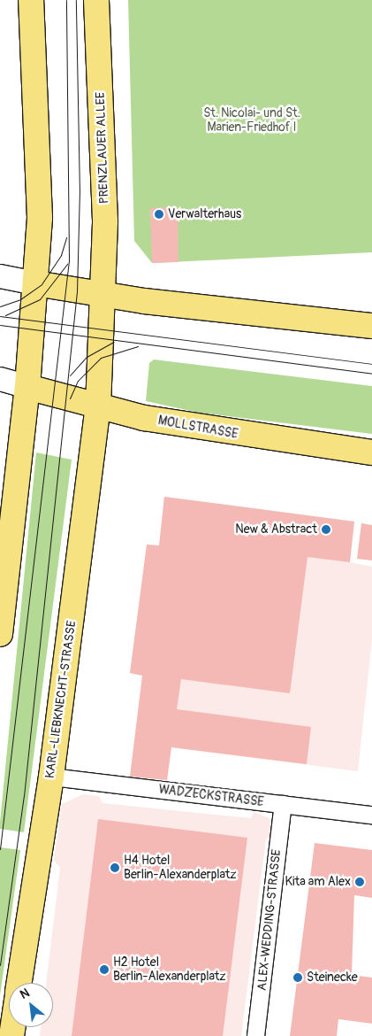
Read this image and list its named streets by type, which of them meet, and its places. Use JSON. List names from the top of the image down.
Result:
{
  "streets": {
    "main road": ["PRENZLAUER ALLEE", "MOLLSTRASSE", "KARL-LIEBKNECHT-STRASSE"],
    "street": ["WADZECKSTRASSE", "ALEX-WEDDING-STRASSE"]
  },
  "crossings": [
    ["PRENZLAUER ALLEE", "MOLLSTRASSE"],
    ["PRENZLAUER ALLEE", "KARL-LIEBKNECHT-STRASSE"],
    ["MOLLSTRASSE", "KARL-LIEBKNECHT-STRASSE"],
    ["KARL-LIEBKNECHT-STRASSE", "WADZECKSTRASSE"],
    ["WADZECKSTRASSE", "ALEX-WEDDING-STRASSE"]
  ],
  "parks": ["St. Nicolai- und St. Marien-Friedhof I"],
  "places": [
    "Verwalterhaus",
    "New & Abstract",
    "H4 Hotel Berlin-Alexanderplatz",
    "Kita am Alex",
    "H2 Hotel Berlin-Alexanderplatz",
    "Steinecke"
  ],
  "north": "top left"
}
